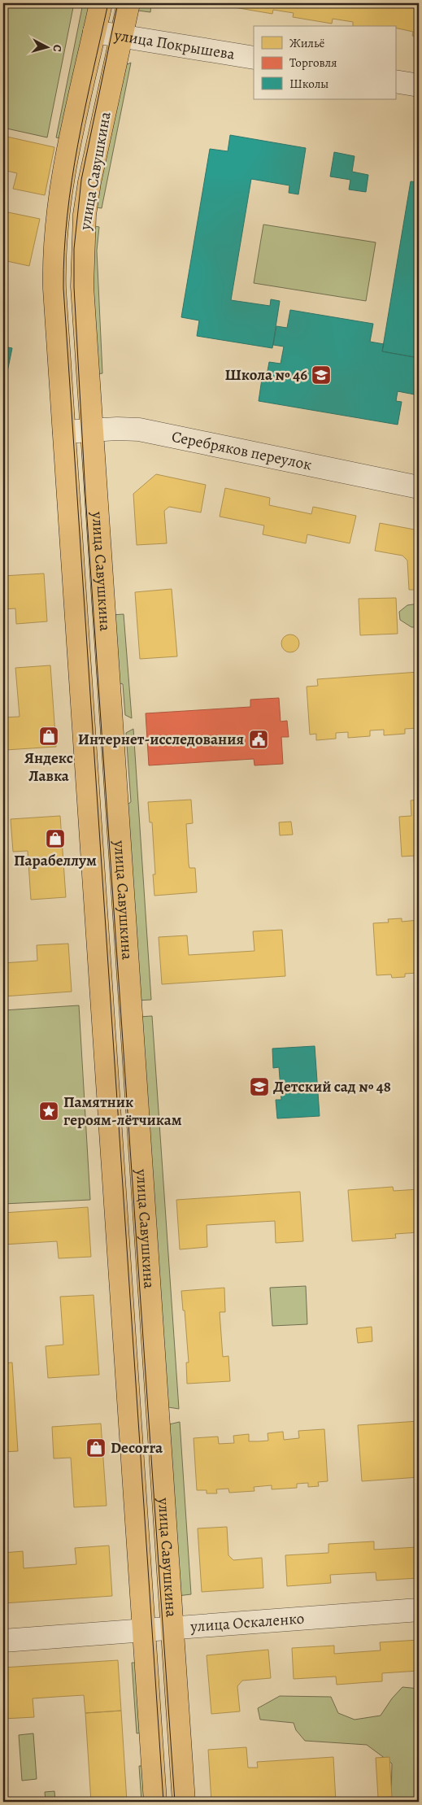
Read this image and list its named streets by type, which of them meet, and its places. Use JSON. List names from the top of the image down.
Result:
{
  "streets": {
    "main road": ["улица Савушкина"],
    "street": ["улица Покрышева", "Серебряков переулок", "улица Оскаленко"]
  },
  "crossings": [
    ["улица Покрышева", "улица Савушкина"],
    ["улица Савушкина", "Серебряков переулок"],
    ["улица Савушкина", "улица Оскаленко"]
  ],
  "places": {
    "school or university": ["Школа № 46", "Детский сад № 48"],
    "shop": ["Яндекс Лавка", "Парабеллум", "Decorra"],
    "public building": ["Интернет-исследования"],
    "place": ["Памятник героям-лётчикам"]
  },
  "legend": ["Жильё", "Торговля", "Школы"],
  "north": "right"
}
